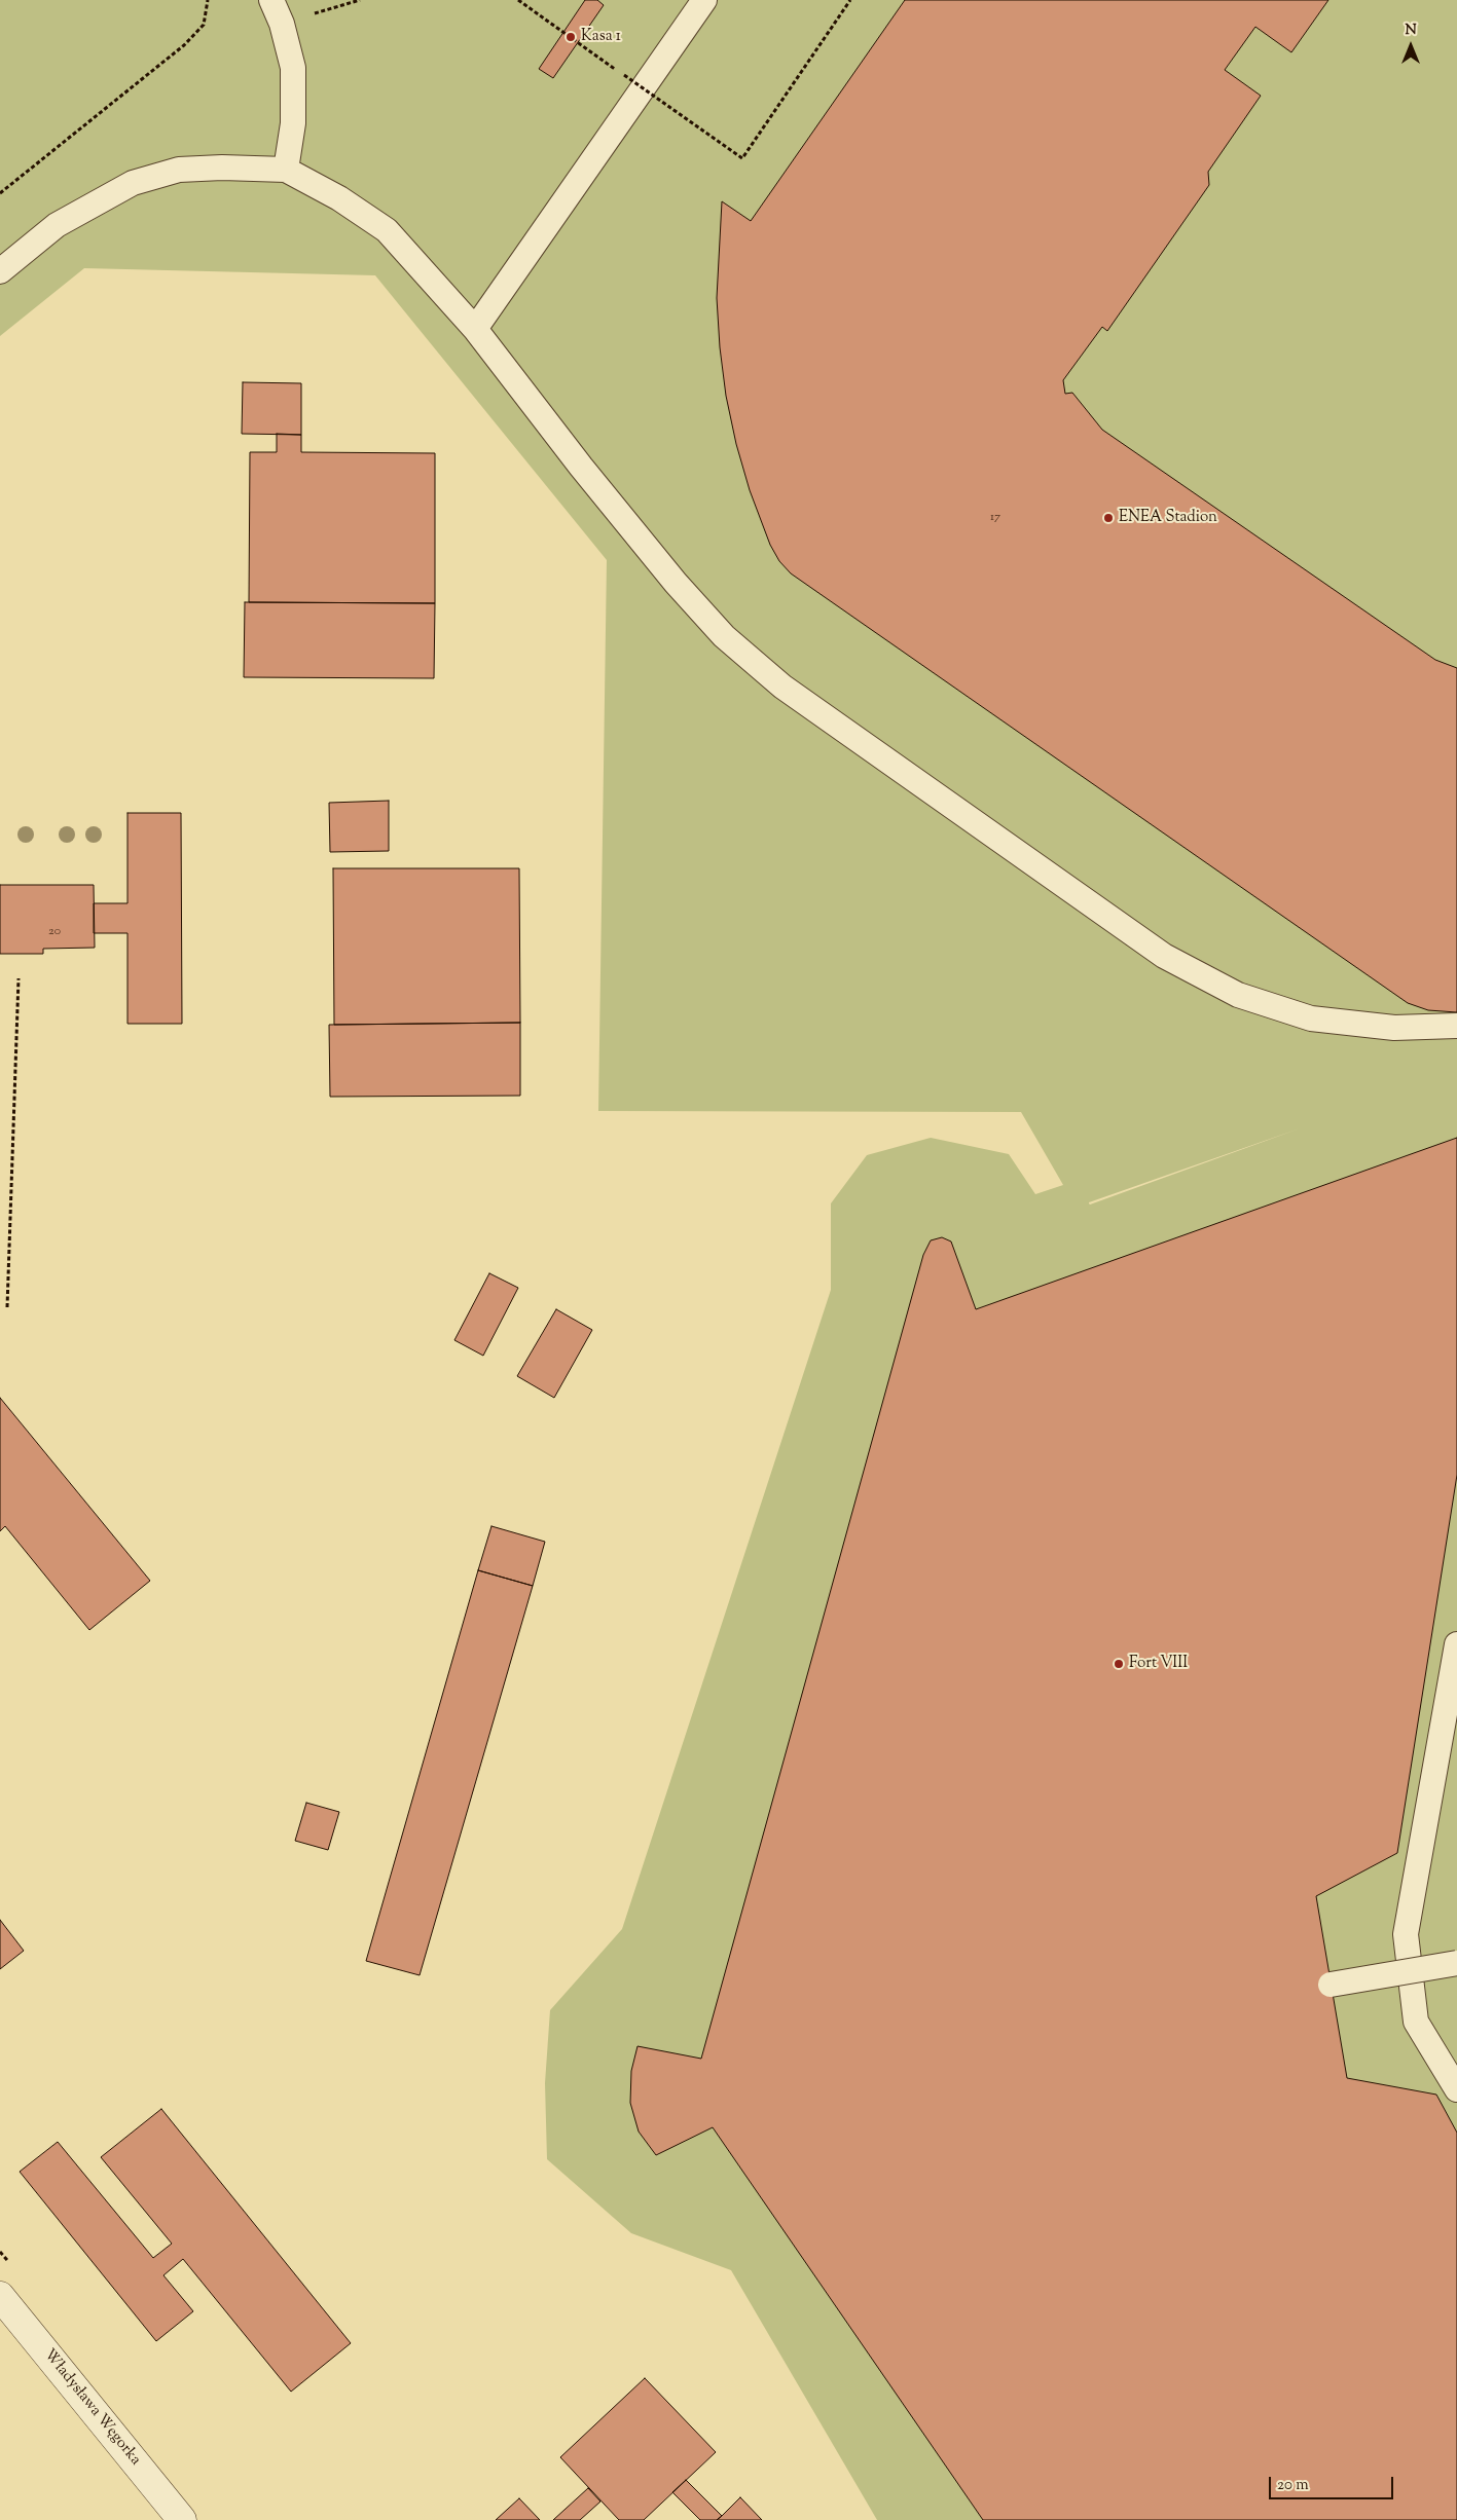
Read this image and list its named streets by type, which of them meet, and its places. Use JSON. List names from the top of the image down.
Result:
{
  "streets": {
    "street": ["Władysława Węgorka"]
  },
  "places": ["Kasa 1", "ENEA Stadion", "Fort VIII"],
  "house_numbers": ["17", "20"],
  "scale_bar": "20 m",
  "north": "top"
}
